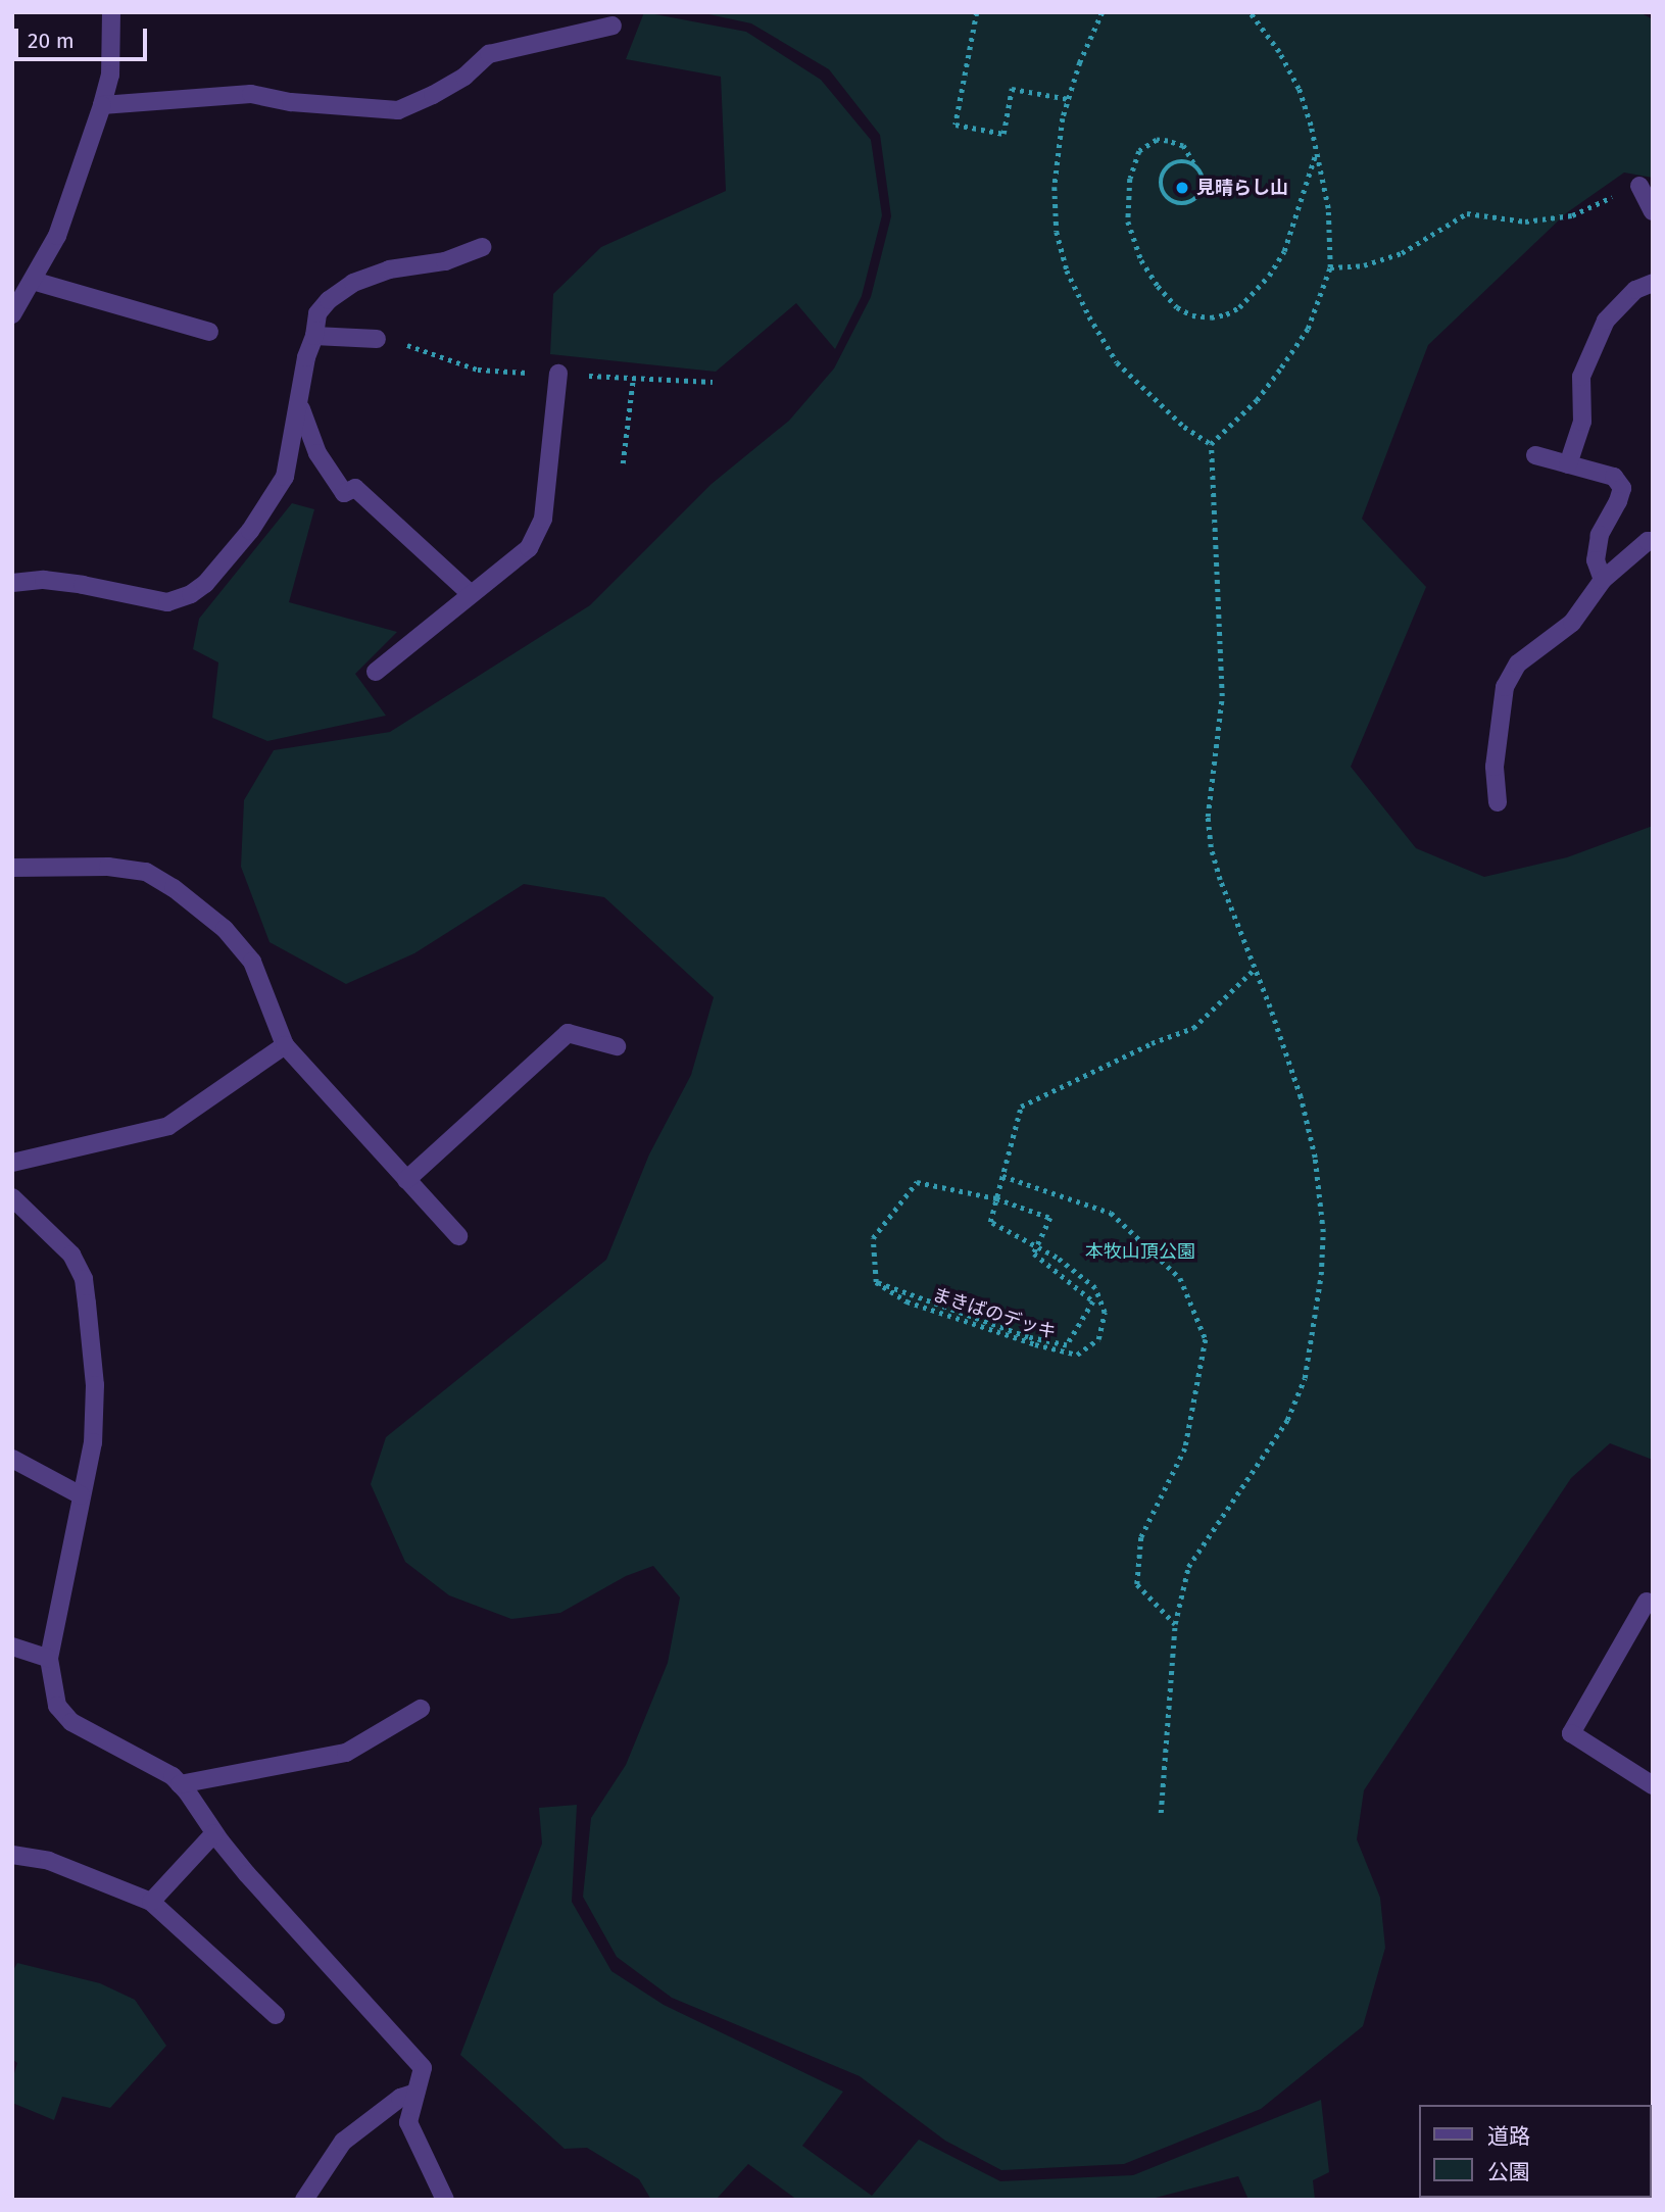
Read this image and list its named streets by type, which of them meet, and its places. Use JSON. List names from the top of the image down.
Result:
{
  "streets": {
    "path": ["まきばのデッキ"]
  },
  "parks": ["本牧山頂公園"],
  "places": ["見晴らし山"],
  "legend": ["道路", "公園"],
  "scale_bar": "20 m"
}
